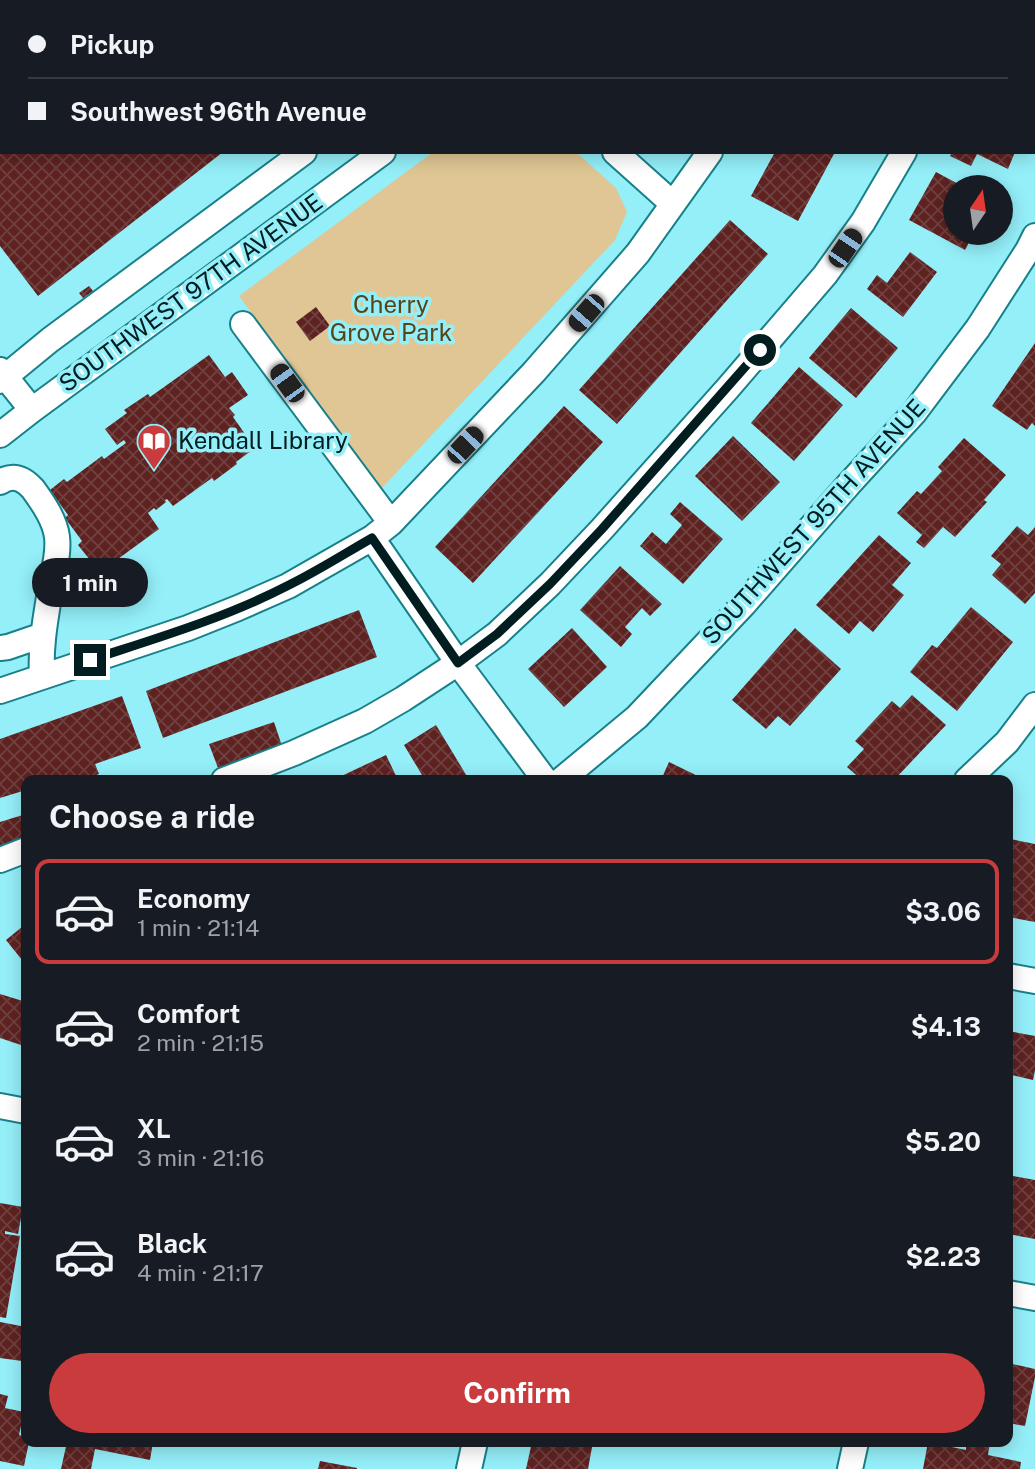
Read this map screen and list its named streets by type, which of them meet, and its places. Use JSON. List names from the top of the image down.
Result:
{
  "streets": {
    "street": ["SOUTHWEST 97TH AVENUE", "SOUTHWEST 95TH AVENUE"]
  },
  "parks": ["Cherry Grove Park"],
  "places": {
    "library": ["Kendall Library"]
  },
  "north": "top",
  "page": {
    "banner": ["Pickup", "Southwest 96th Avenue"],
    "bubble": "1 min",
    "heading": "Choose a ride",
    "list": [
      {
        "name": "Economy",
        "note": "1 min · 21:14",
        "value": "$3.06"
      },
      {
        "name": "Comfort",
        "note": "2 min · 21:15",
        "value": "$4.13"
      },
      {
        "name": "XL",
        "note": "3 min · 21:16",
        "value": "$5.20"
      },
      {
        "name": "Black",
        "note": "4 min · 21:17",
        "value": "$2.23"
      }
    ],
    "buttons": "Confirm"
  }
}
